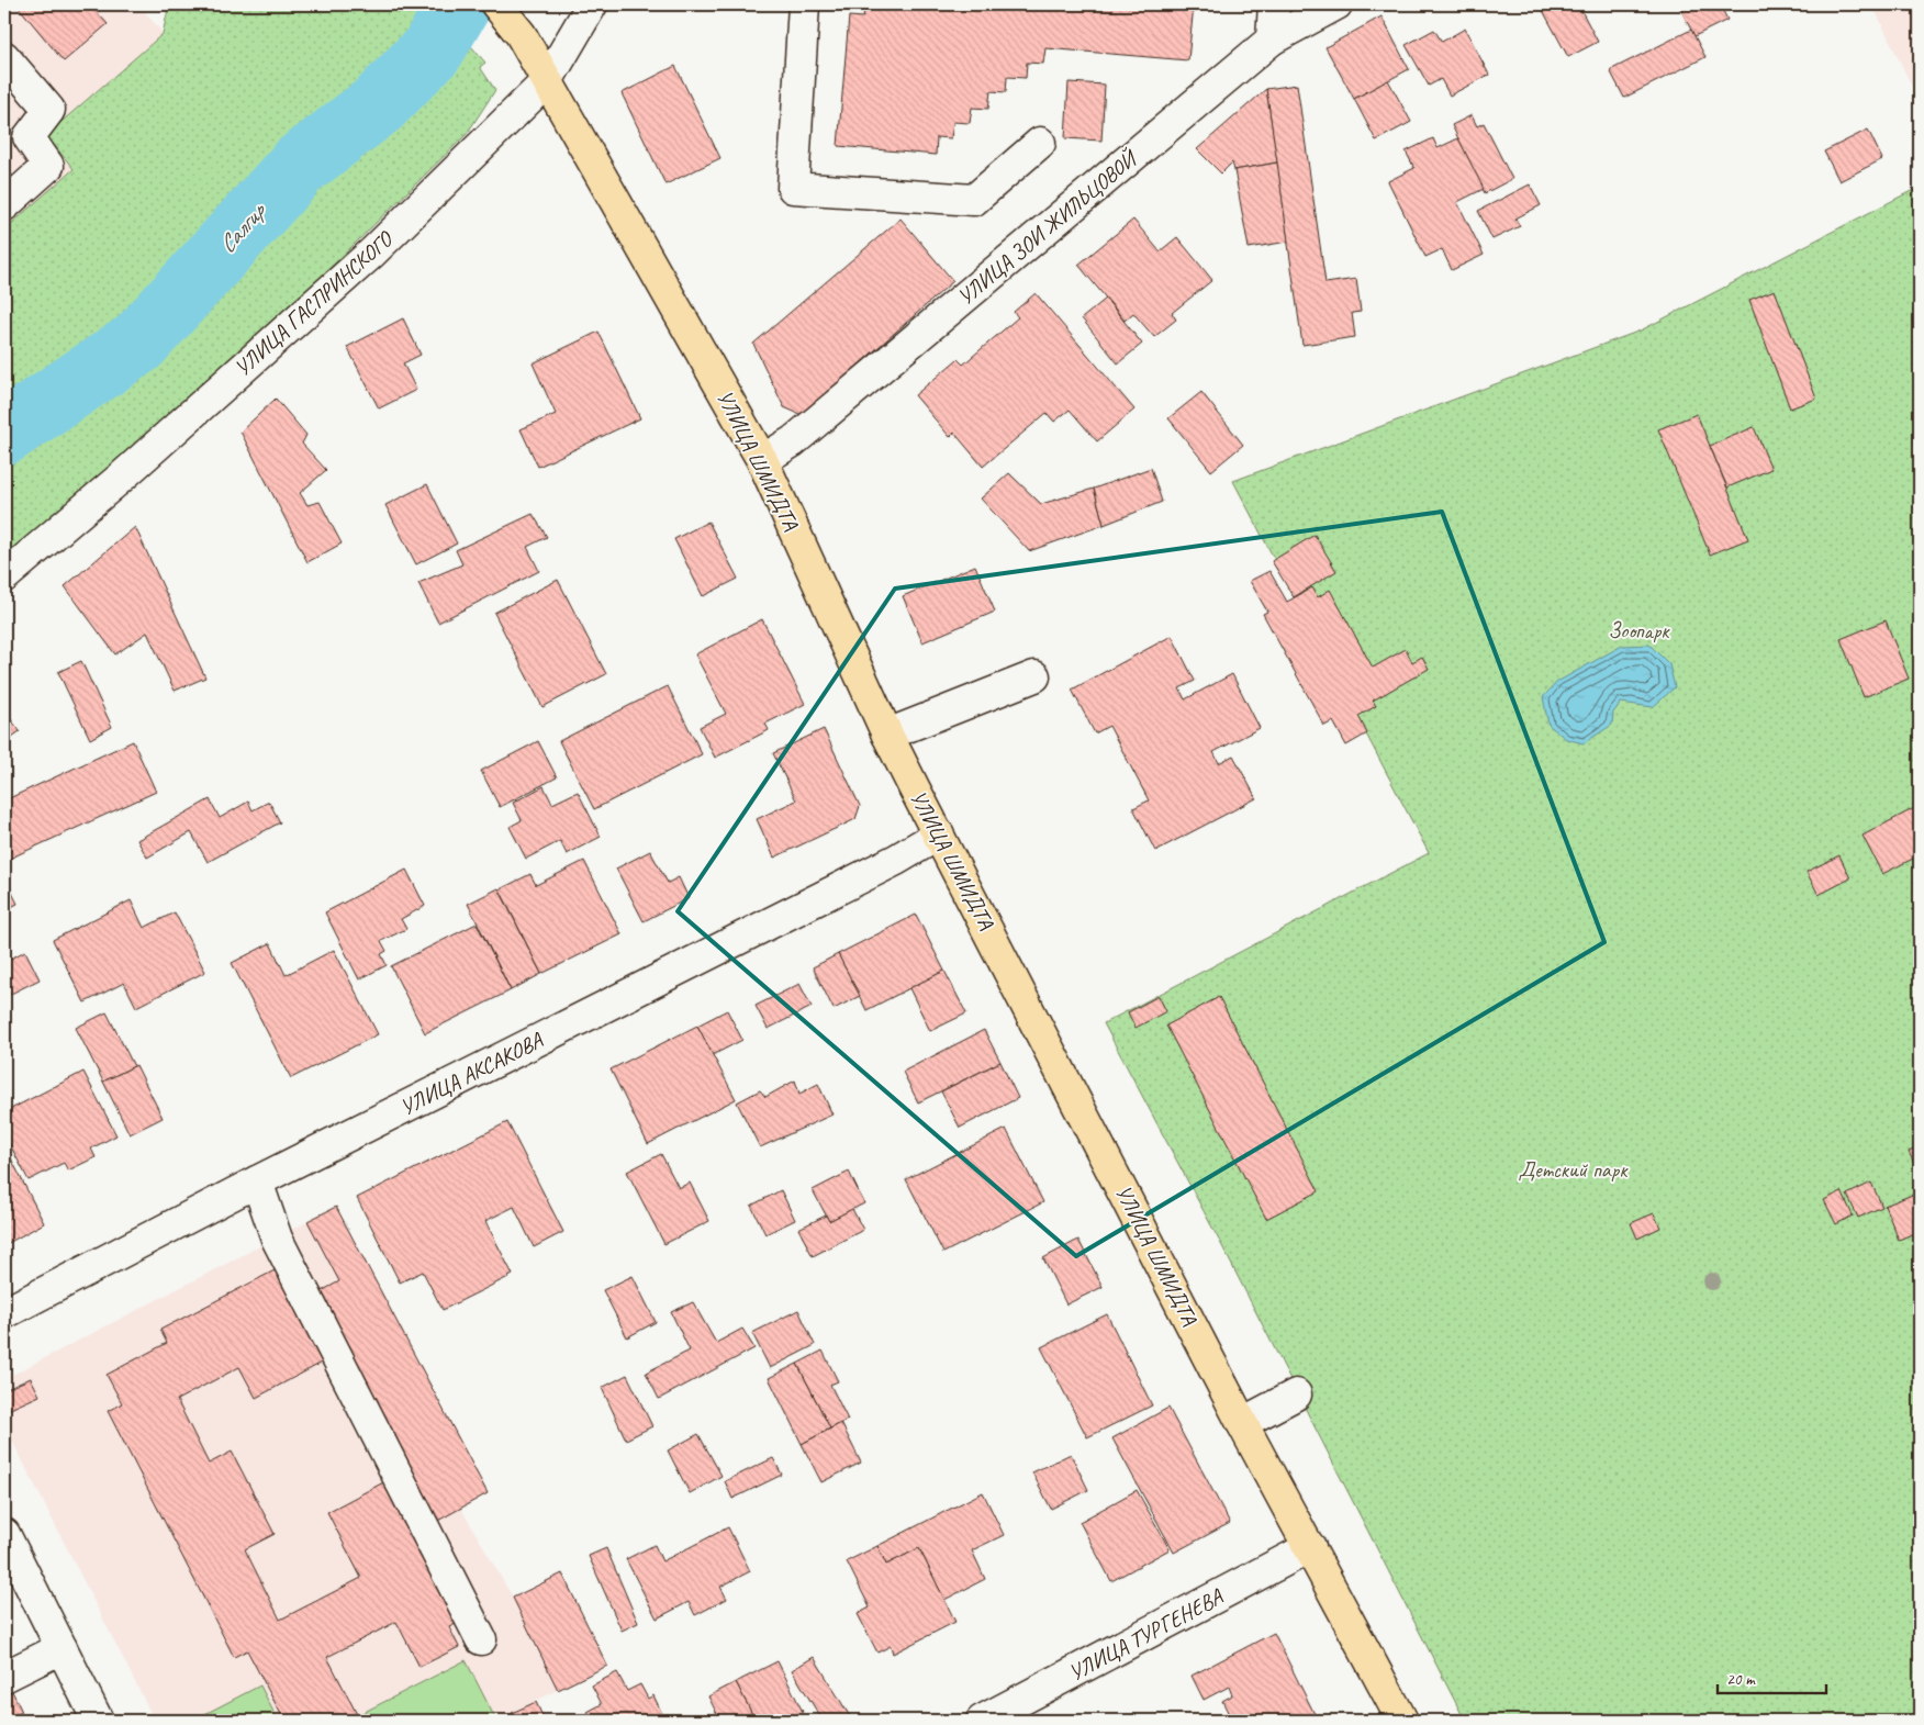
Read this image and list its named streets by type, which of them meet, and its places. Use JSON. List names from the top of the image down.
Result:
{
  "streets": {
    "main road": ["УЛИЦА ШМИДТА"],
    "street": [
      "УЛИЦА ЗОИ ЖИЛЬЦОВОЙ",
      "УЛИЦА ГАСПРИНСКОГО",
      "УЛИЦА АКСАКОВА",
      "УЛИЦА ТУРГЕНЕВА"
    ]
  },
  "crossings": [
    ["УЛИЦА ЗОИ ЖИЛЬЦОВОЙ", "УЛИЦА ШМИДТА"],
    ["УЛИЦА ГАСПРИНСКОГО", "УЛИЦА ШМИДТА"],
    ["УЛИЦА ШМИДТА", "УЛИЦА АКСАКОВА"],
    ["УЛИЦА ШМИДТА", "УЛИЦА ТУРГЕНЕВА"]
  ],
  "water": ["Салгир"],
  "parks": ["Зоопарк", "Детский парк"],
  "scale_bar": "20 m"
}
